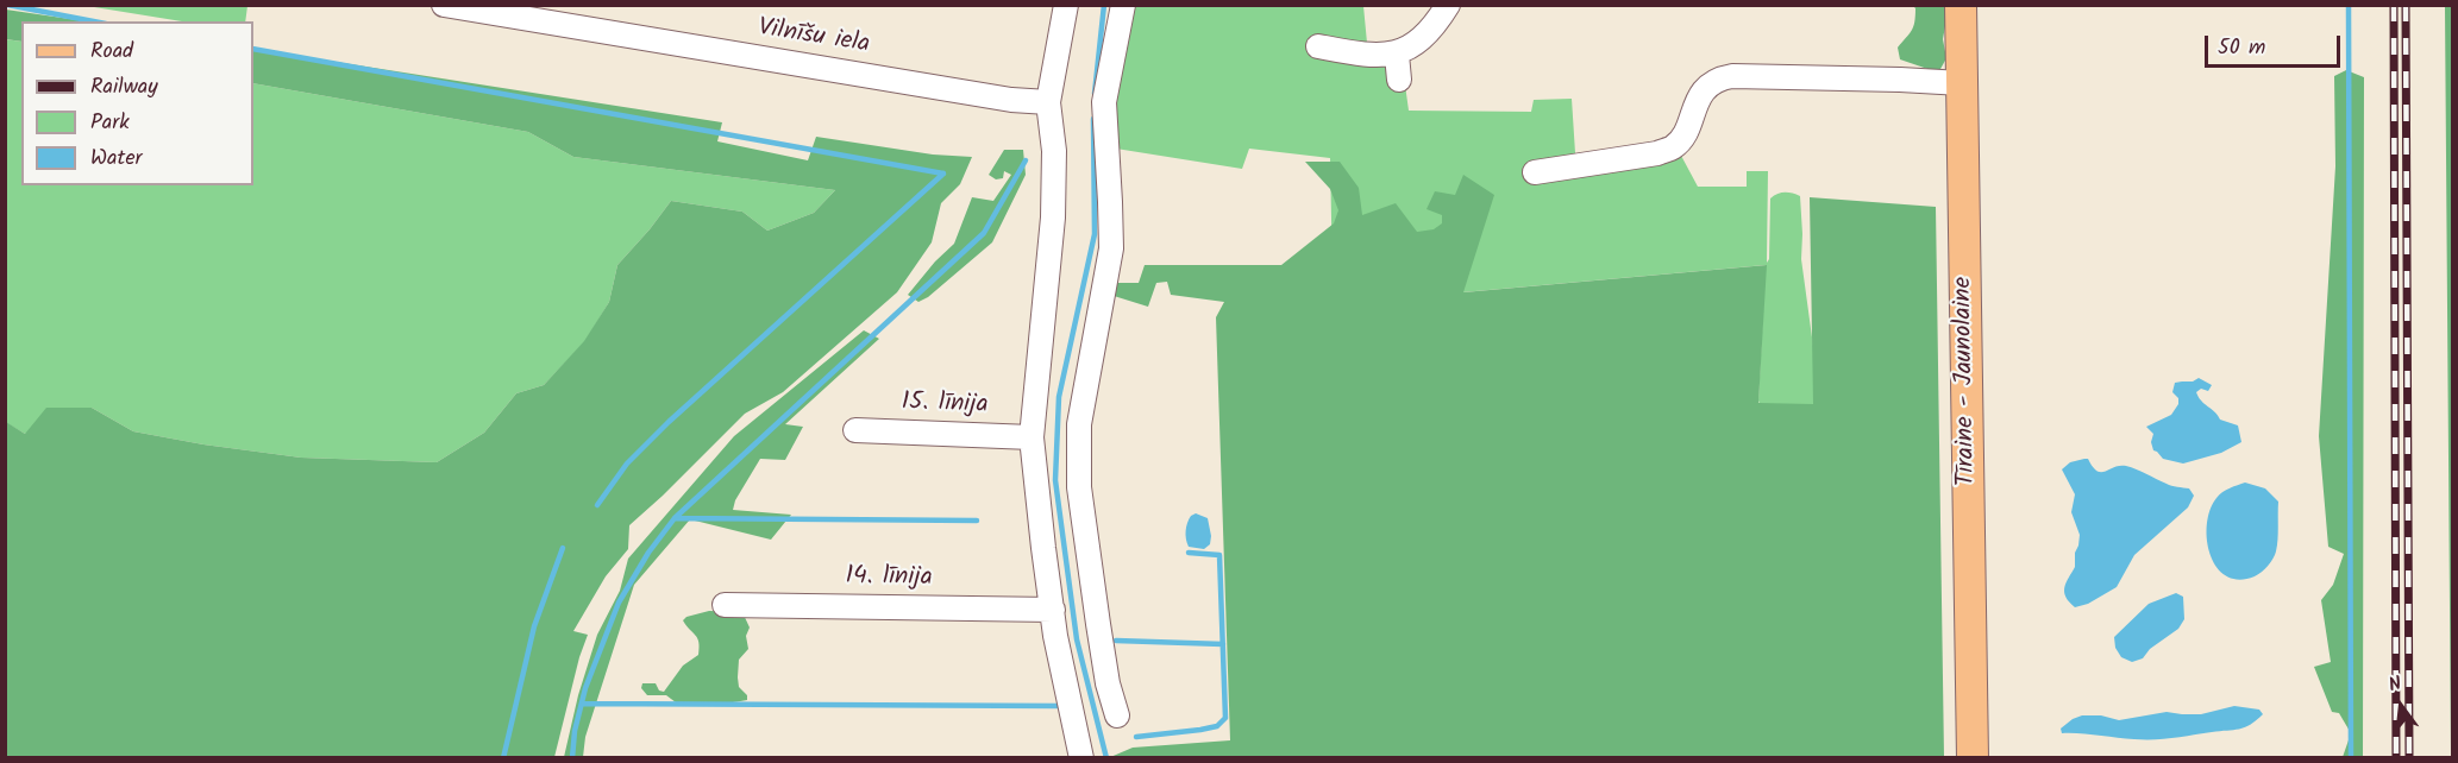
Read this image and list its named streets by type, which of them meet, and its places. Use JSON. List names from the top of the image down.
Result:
{
  "streets": {
    "main road": ["Tīraine - Jaunolaine"],
    "street": ["Vilnīšu iela", "15. līnija", "14. līnija"]
  },
  "legend": [
    "Road",
    "Railway",
    "Park",
    "Water"
  ],
  "scale_bar": "50 m",
  "north": "top"
}
